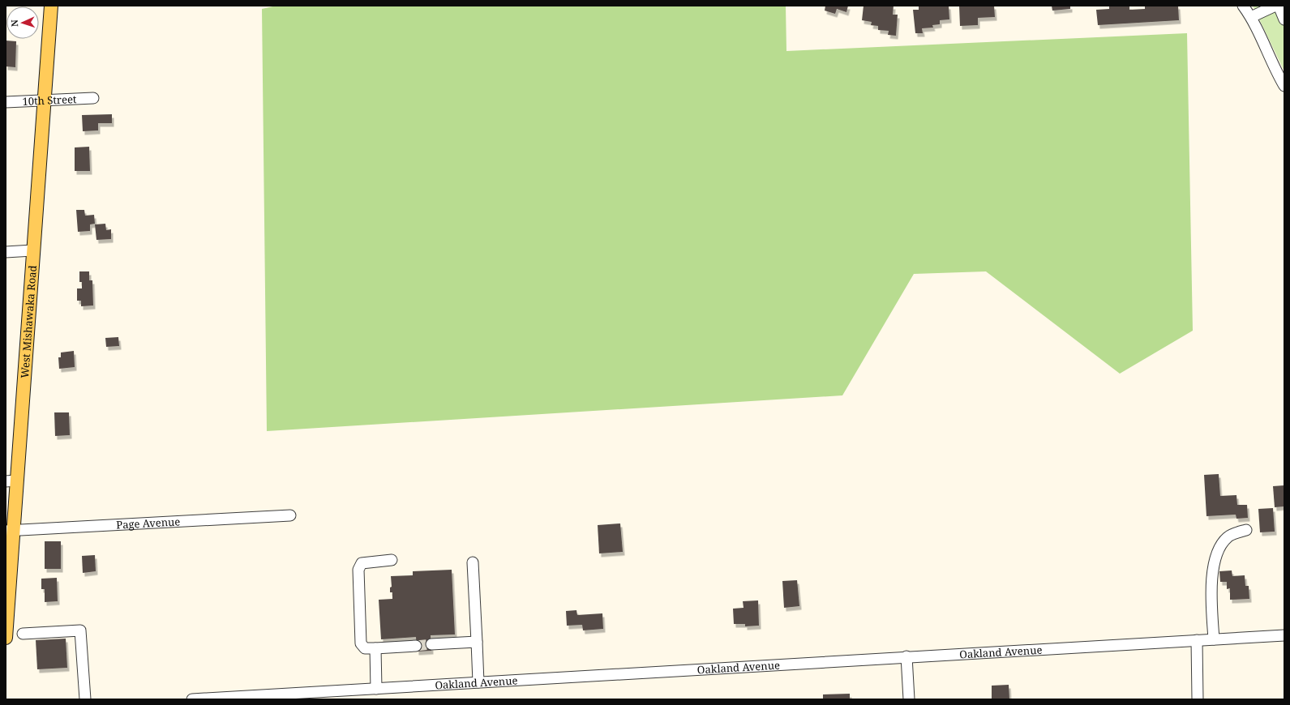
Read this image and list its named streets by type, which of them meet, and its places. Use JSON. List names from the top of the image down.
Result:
{
  "streets": {
    "main road": ["West Mishawaka Road"],
    "street": ["10th Street", "Page Avenue", "Oakland Avenue"]
  },
  "crossings": [
    ["10th Street", "West Mishawaka Road"],
    ["West Mishawaka Road", "Page Avenue"]
  ],
  "north": "left"
}
